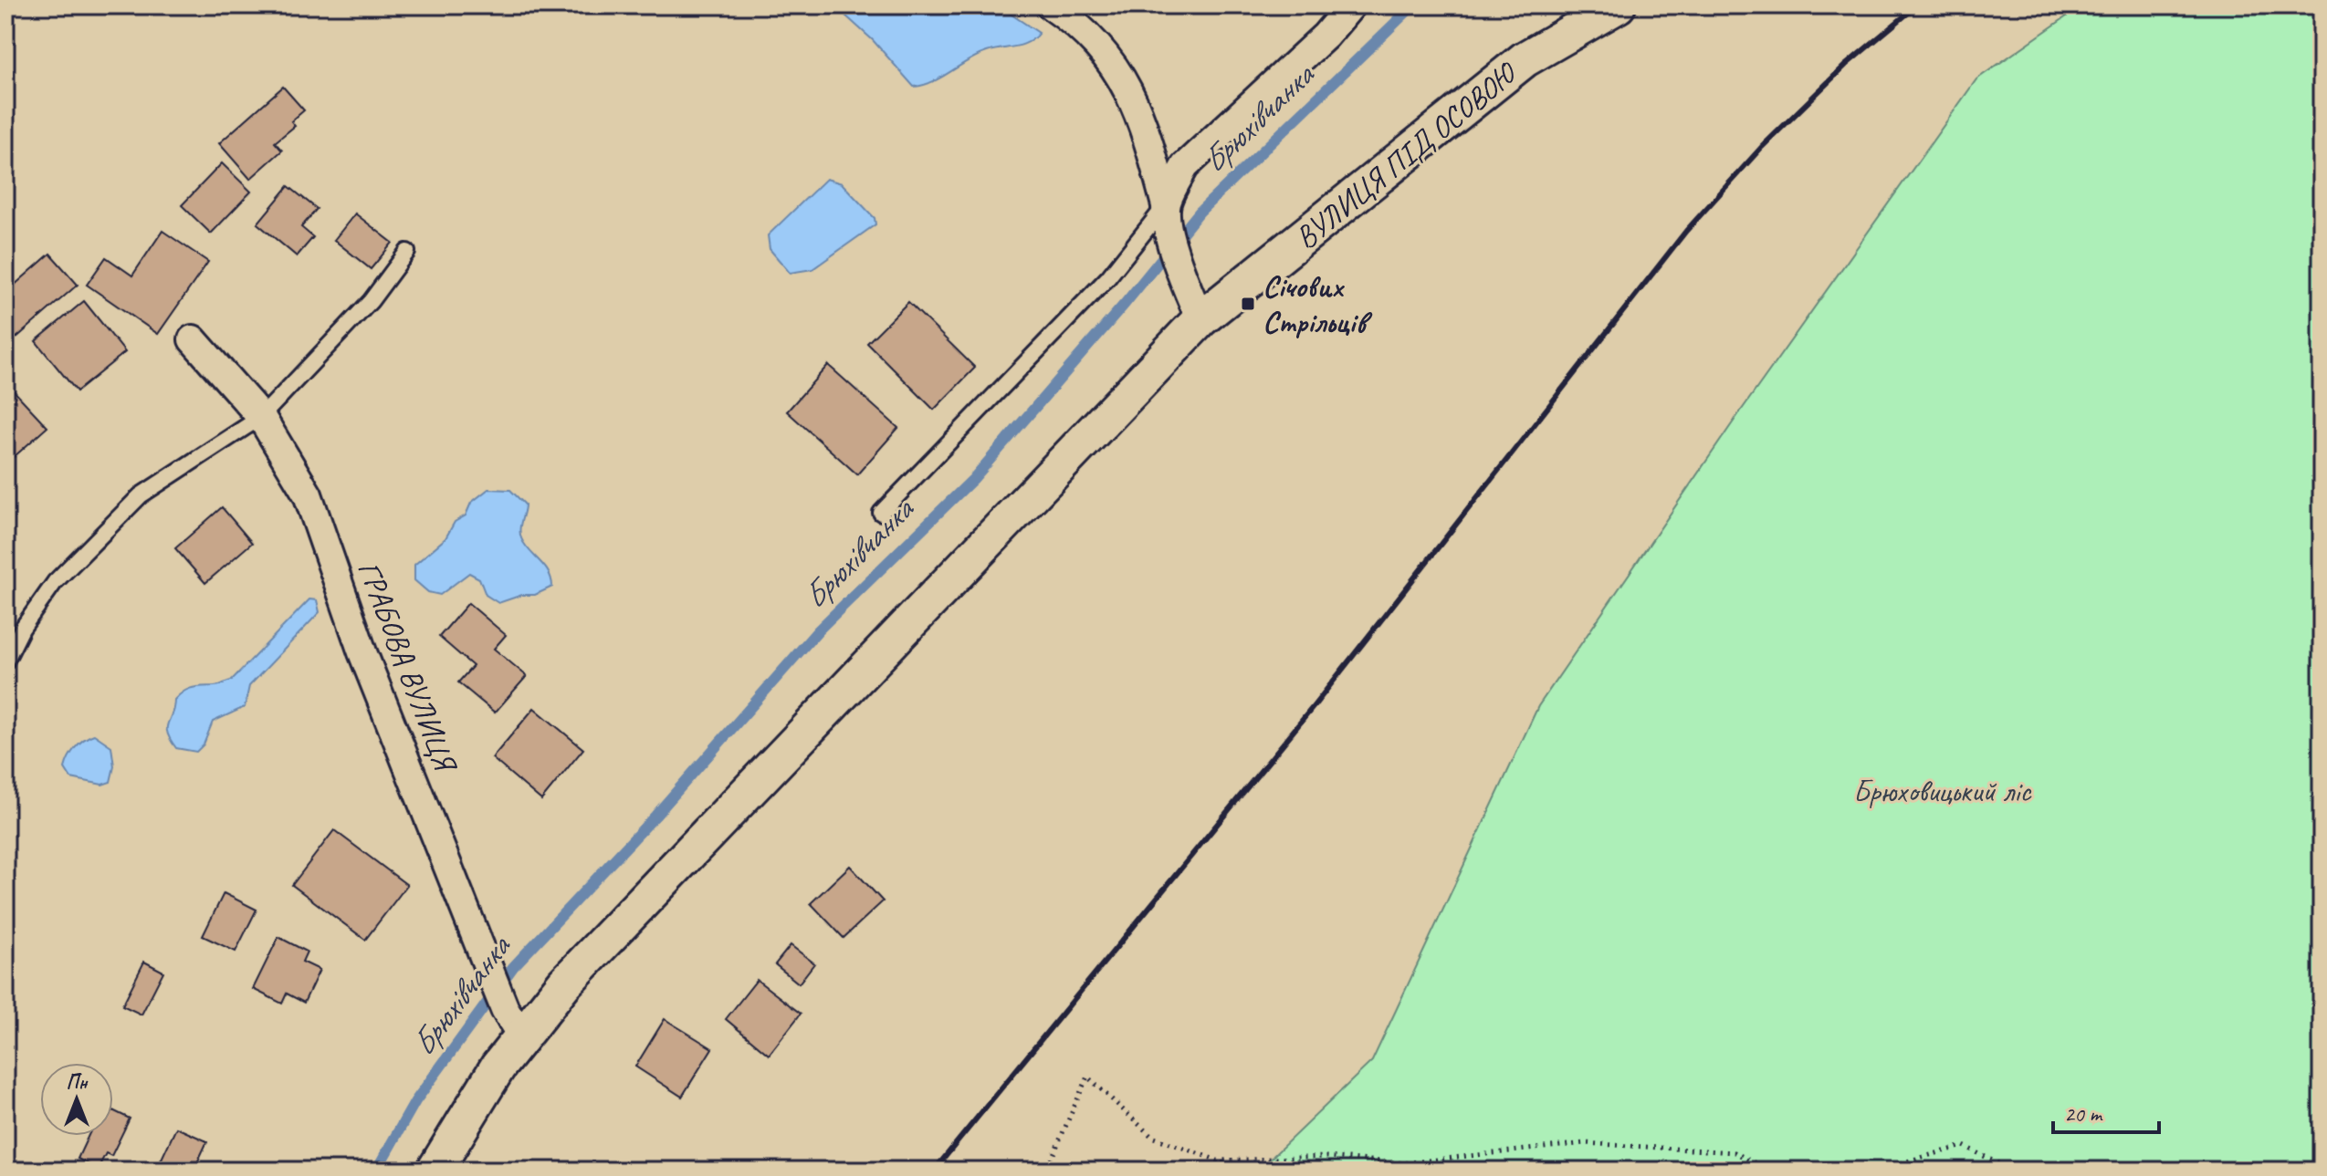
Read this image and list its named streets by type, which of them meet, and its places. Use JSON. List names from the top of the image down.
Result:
{
  "streets": {
    "street": ["ВУЛИЦЯ ПІД ОСОВОЮ", "ГРАБОВА ВУЛИЦЯ"]
  },
  "crossings": [
    ["ВУЛИЦЯ ПІД ОСОВОЮ", "ГРАБОВА ВУЛИЦЯ"]
  ],
  "water": ["Брюхівчанка"],
  "parks": ["Брюховицький ліс"],
  "places": {
    "transit": ["Січових Стрільців"]
  },
  "scale_bar": "20 m",
  "north": "top"
}
